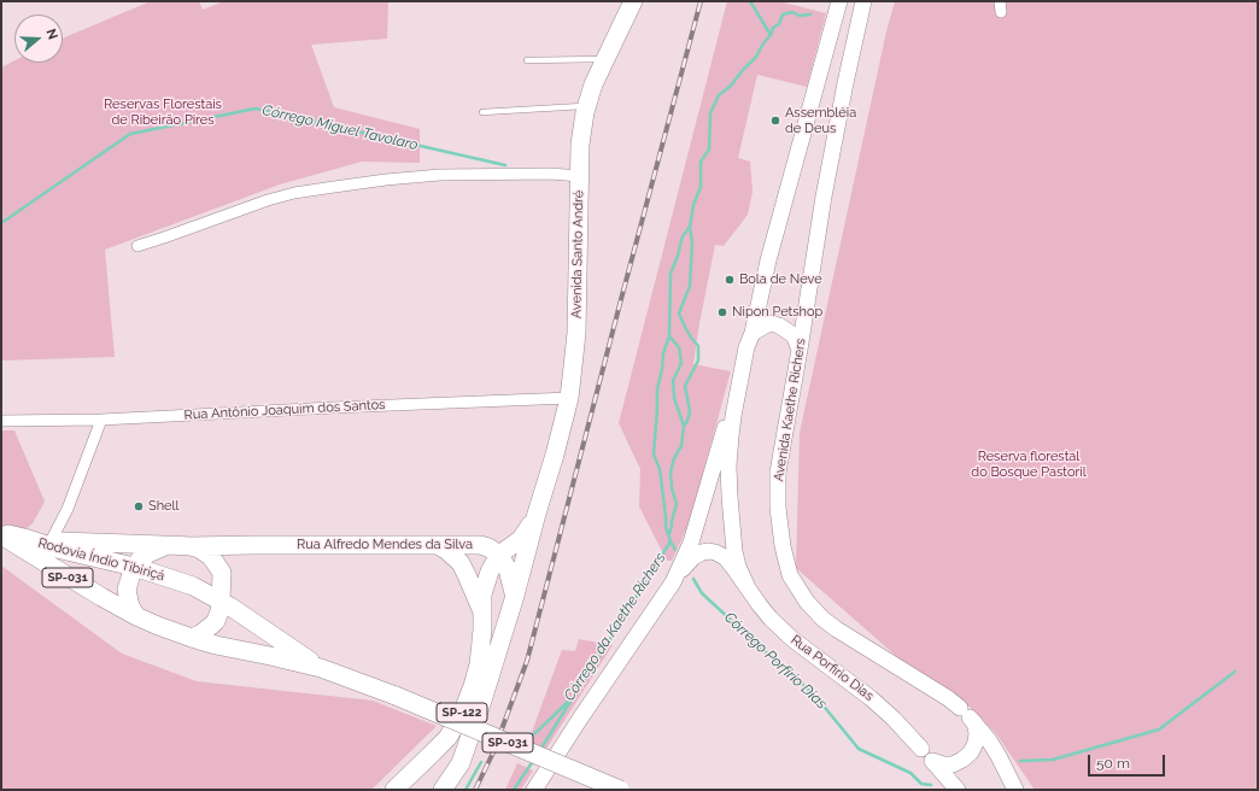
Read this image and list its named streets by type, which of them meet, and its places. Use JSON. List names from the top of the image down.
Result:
{
  "streets": {
    "highway": [
      "Avenida Santo André",
      "Rua Alfredo Mendes da Silva",
      "Rodovia Índio Tibiriçá",
      "SP-031",
      "SP-122"
    ],
    "main road": ["Avenida Kaethe Richers", "Rua Porfirio Dias"],
    "street": ["Rua Antônio Joaquim dos Santos"]
  },
  "crossings": [
    ["Avenida Santo André", "Rua Antônio Joaquim dos Santos"],
    ["Avenida Santo André", "Rua Alfredo Mendes da Silva"],
    ["Avenida Santo André", "SP-122"],
    ["Rua Alfredo Mendes da Silva", "Rodovia Índio Tibiriçá"],
    ["Rua Alfredo Mendes da Silva", "SP-122"]
  ],
  "water": ["Córrego Miguel Tavolaro", "Córrego da Kaethe Richers", "Córrego Porfírio Dias"],
  "parks": ["Reservas Florestais de Ribeirão Pires", "Reserva florestal do Bosque Pastoril"],
  "places": [
    "Assembléia de Deus",
    "Bola de Neve",
    "Nipon Petshop",
    "Shell"
  ],
  "scale_bar": "50 m",
  "north": "right"
}
